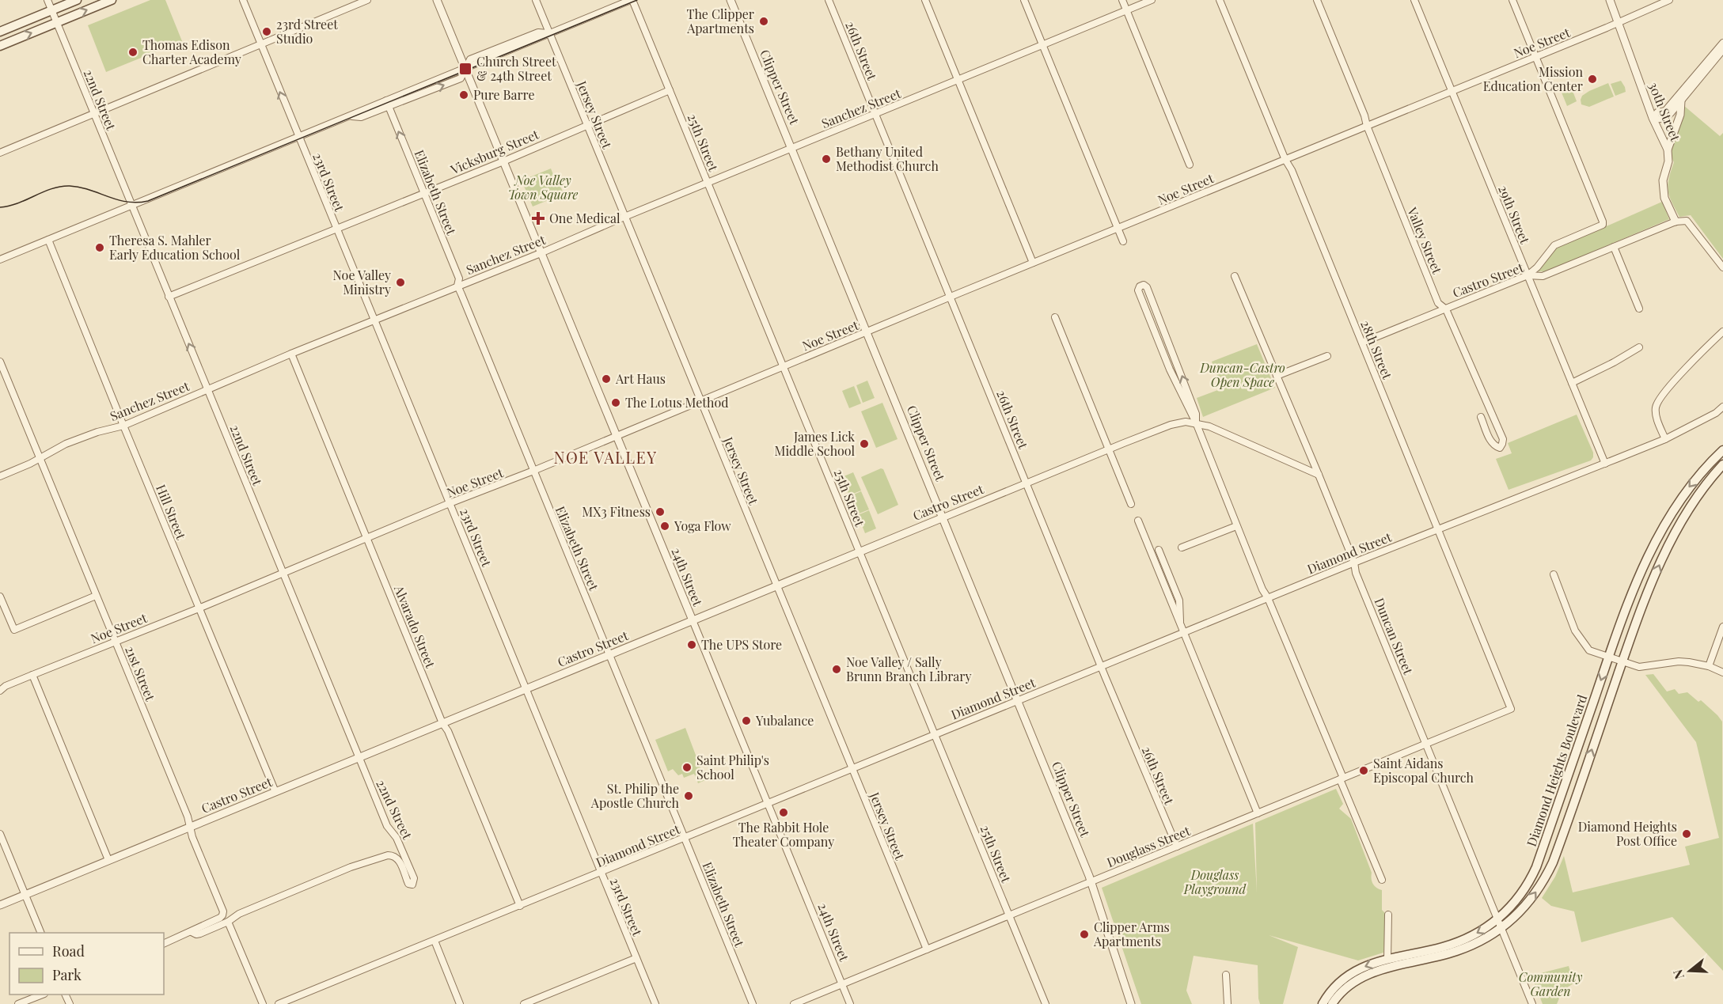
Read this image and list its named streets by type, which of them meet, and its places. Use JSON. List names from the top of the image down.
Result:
{
  "streets": {
    "main road": ["Diamond Heights Boulevard"],
    "street": [
      "Noe Street",
      "26th Street",
      "Clipper Street",
      "22nd Street",
      "Sanchez Street",
      "30th Street",
      "Jersey Street",
      "25th Street",
      "Vicksburg Street",
      "23rd Street",
      "Elizabeth Street",
      "29th Street",
      "Valley Street",
      "Castro Street",
      "28th Street",
      "Hill Street",
      "Diamond Street",
      "24th Street",
      "Alvarado Street",
      "Duncan Street",
      "21st Street",
      "Douglass Street"
    ]
  },
  "crossings": [
    ["Noe Street", "26th Street"],
    ["Noe Street", "Clipper Street"],
    ["Noe Street", "22nd Street"],
    ["Noe Street", "30th Street"],
    ["Noe Street", "Jersey Street"],
    ["Noe Street", "25th Street"],
    ["Noe Street", "23rd Street"],
    ["Noe Street", "Elizabeth Street"],
    ["Noe Street", "29th Street"],
    ["Noe Street", "Valley Street"],
    ["Noe Street", "28th Street"],
    ["Noe Street", "Hill Street"],
    ["Noe Street", "24th Street"],
    ["Noe Street", "Alvarado Street"],
    ["Noe Street", "21st Street"],
    ["26th Street", "Sanchez Street"],
    ["26th Street", "Castro Street"],
    ["26th Street", "Diamond Street"],
    ["26th Street", "Douglass Street"],
    ["Clipper Street", "Sanchez Street"],
    ["Clipper Street", "Castro Street"],
    ["Clipper Street", "Diamond Street"],
    ["Clipper Street", "Douglass Street"],
    ["22nd Street", "Sanchez Street"],
    ["22nd Street", "Vicksburg Street"],
    ["22nd Street", "Castro Street"],
    ["Sanchez Street", "Jersey Street"],
    ["Sanchez Street", "25th Street"],
    ["Sanchez Street", "23rd Street"],
    ["Sanchez Street", "Elizabeth Street"],
    ["Sanchez Street", "Hill Street"],
    ["Sanchez Street", "24th Street"],
    ["Sanchez Street", "Alvarado Street"],
    ["Sanchez Street", "21st Street"],
    ["30th Street", "Castro Street"],
    ["Jersey Street", "Vicksburg Street"],
    ["Jersey Street", "Castro Street"],
    ["Jersey Street", "Diamond Street"],
    ["Jersey Street", "Douglass Street"],
    ["25th Street", "Vicksburg Street"],
    ["25th Street", "Castro Street"],
    ["25th Street", "Diamond Street"],
    ["25th Street", "Douglass Street"],
    ["Vicksburg Street", "23rd Street"],
    ["Vicksburg Street", "Elizabeth Street"],
    ["Vicksburg Street", "24th Street"],
    ["23rd Street", "Castro Street"],
    ["23rd Street", "Diamond Street"],
    ["Elizabeth Street", "Castro Street"],
    ["Elizabeth Street", "Diamond Street"],
    ["29th Street", "Castro Street"],
    ["29th Street", "Diamond Street"],
    ["Valley Street", "Castro Street"],
    ["Castro Street", "28th Street"],
    ["Castro Street", "Hill Street"],
    ["Castro Street", "24th Street"],
    ["Castro Street", "Alvarado Street"],
    ["Castro Street", "21st Street"],
    ["28th Street", "Diamond Street"],
    ["28th Street", "Douglass Street"],
    ["Diamond Street", "24th Street"],
    ["Diamond Street", "Alvarado Street"],
    ["Diamond Street", "Duncan Street"],
    ["24th Street", "Douglass Street"],
    ["Duncan Street", "Diamond Heights Boulevard"],
    ["Duncan Street", "Douglass Street"]
  ],
  "districts": ["NOE VALLEY"],
  "parks": [
    "Noe Valley Town Square",
    "Duncan-Castro Open Space",
    "Douglass Playground",
    "Community Garden"
  ],
  "places": {
    "other": [
      "The Clipper Apartments",
      "23rd Street Studio",
      "Thomas Edison Charter Academy",
      "Mission Education Center",
      "Pure Barre",
      "Bethany United Methodist Church",
      "Theresa S. Mahler Early Education School",
      "Noe Valley Ministry",
      "Art Haus",
      "The Lotus Method",
      "James Lick Middle School",
      "MX3 Fitness",
      "Yoga Flow",
      "The UPS Store",
      "Noe Valley / Sally Brunn Branch Library",
      "Yubalance",
      "Saint Philip's School",
      "Saint Aidans Episcopal Church",
      "St. Philip the Apostle Church",
      "The Rabbit Hole Theater Company",
      "Diamond Heights Post Office",
      "Clipper Arms Apartments"
    ],
    "transit": ["Church Street & 24th Street"],
    "health": ["One Medical"]
  },
  "legend": ["Road", "Park"],
  "north": "left"
}
